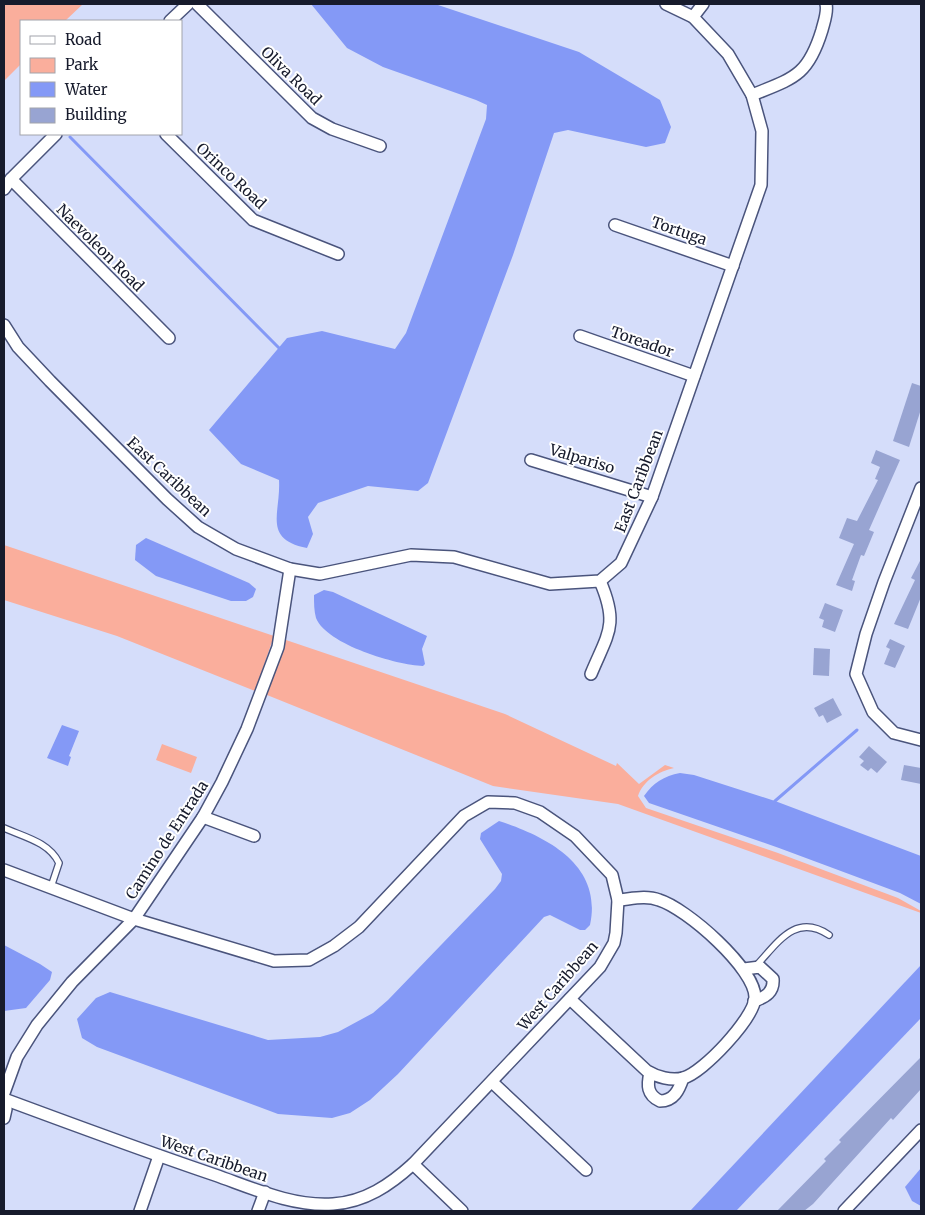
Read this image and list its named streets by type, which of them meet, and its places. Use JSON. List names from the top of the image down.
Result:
{
  "streets": {
    "street": [
      "Oliva Road",
      "Orinco Road",
      "Tortuga",
      "Naevoleon Road",
      "Toreador",
      "Valpariso",
      "East Caribbean",
      "Camino de Entrada",
      "West Caribbean"
    ]
  },
  "crossings": [
    ["Tortuga", "East Caribbean"],
    ["Toreador", "East Caribbean"],
    ["Valpariso", "East Caribbean"],
    ["East Caribbean", "Camino de Entrada"],
    ["Camino de Entrada", "West Caribbean"]
  ],
  "legend": [
    "Road",
    "Park",
    "Water",
    "Building"
  ]
}
